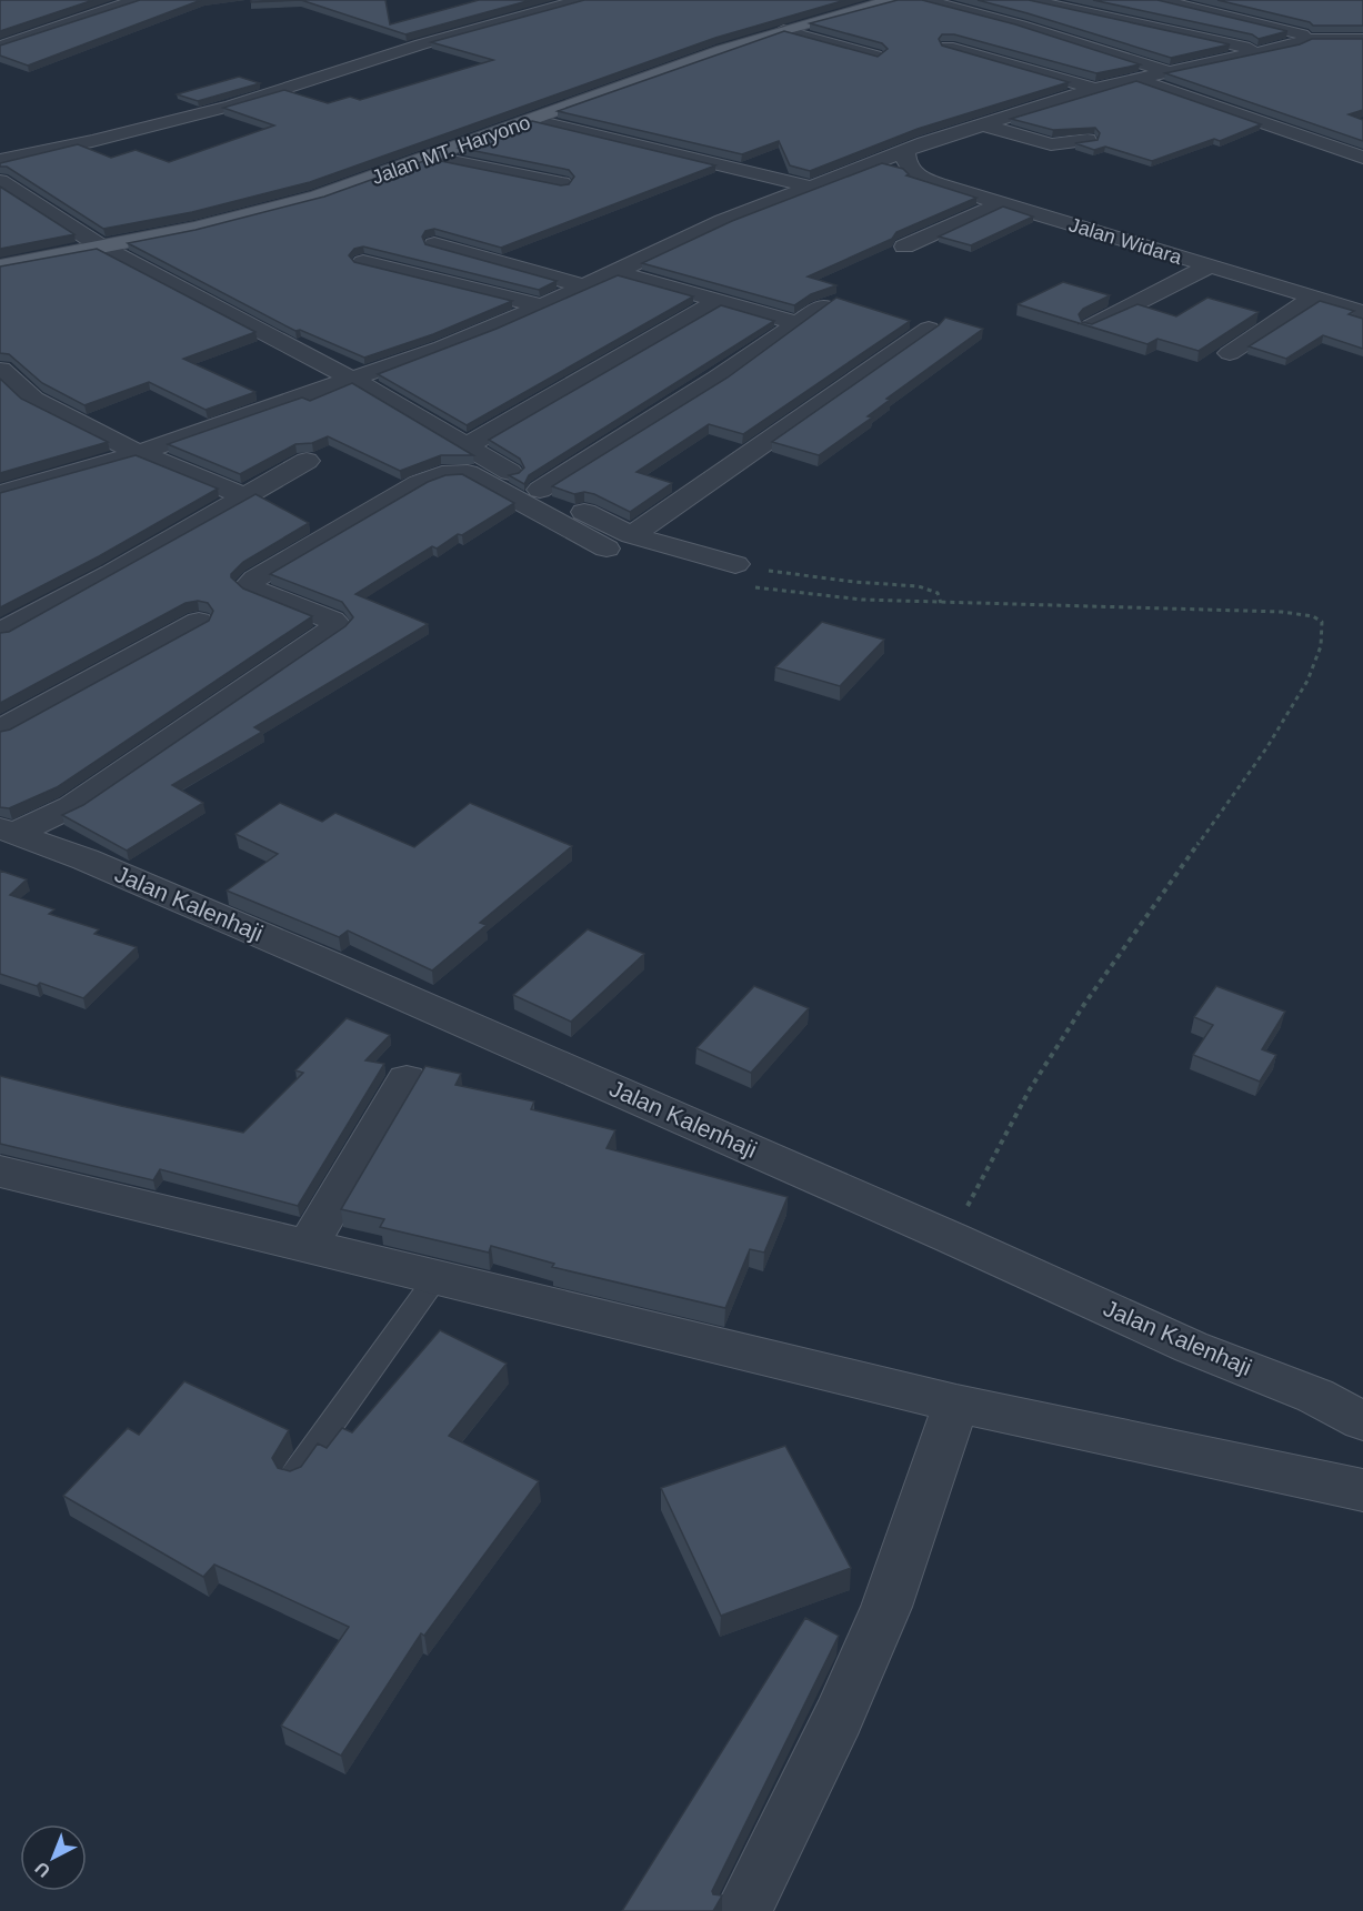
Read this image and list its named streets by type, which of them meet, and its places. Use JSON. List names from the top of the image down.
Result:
{
  "streets": {
    "main road": ["Jalan MT. Haryono"],
    "street": ["Jalan Widara", "Jalan Kalenhaji"]
  },
  "north": "bottom left"
}
